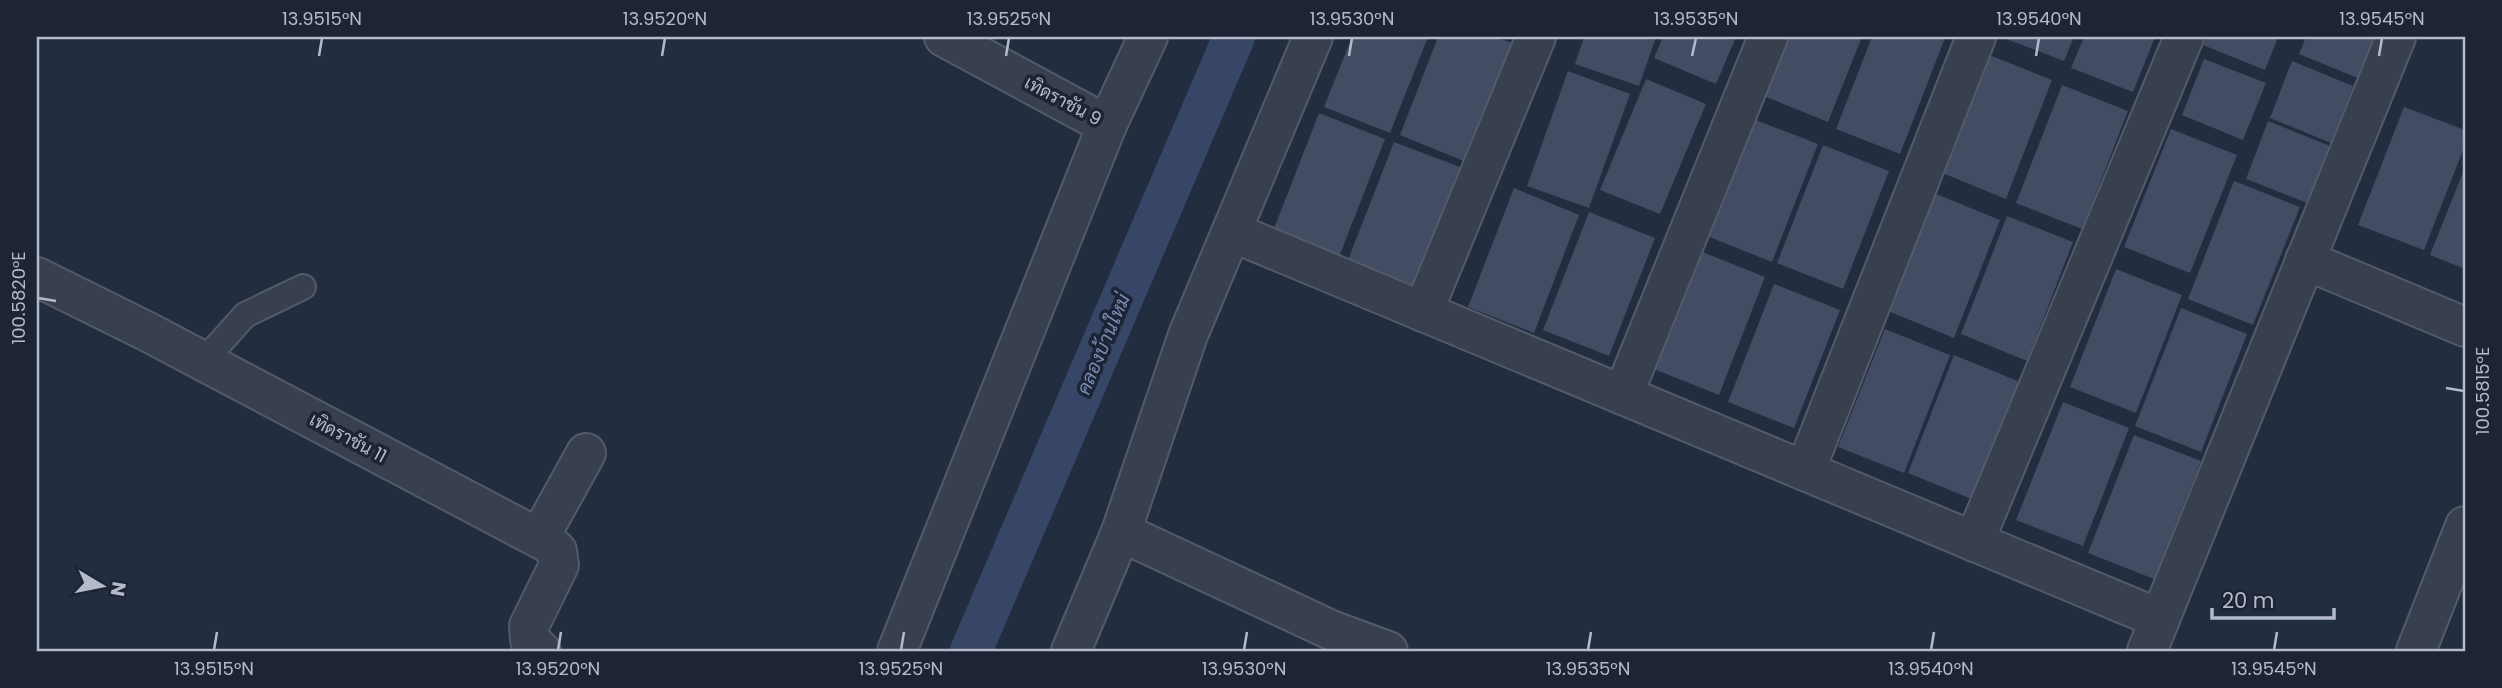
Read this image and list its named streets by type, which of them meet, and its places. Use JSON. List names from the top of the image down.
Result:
{
  "streets": {
    "street": ["เทิดราชัน 9", "เทิดราชัน 11"]
  },
  "water": ["คลองบ้านใหม่"],
  "scale_bar": "20 m",
  "north": "right",
  "coordinates": [
    "13.9515°N",
    "13.9520°N",
    "13.9525°N",
    "13.9530°N",
    "13.9535°N",
    "13.9540°N",
    "13.9545°N",
    "100.5820°E",
    "100.5815°E"
  ]
}
